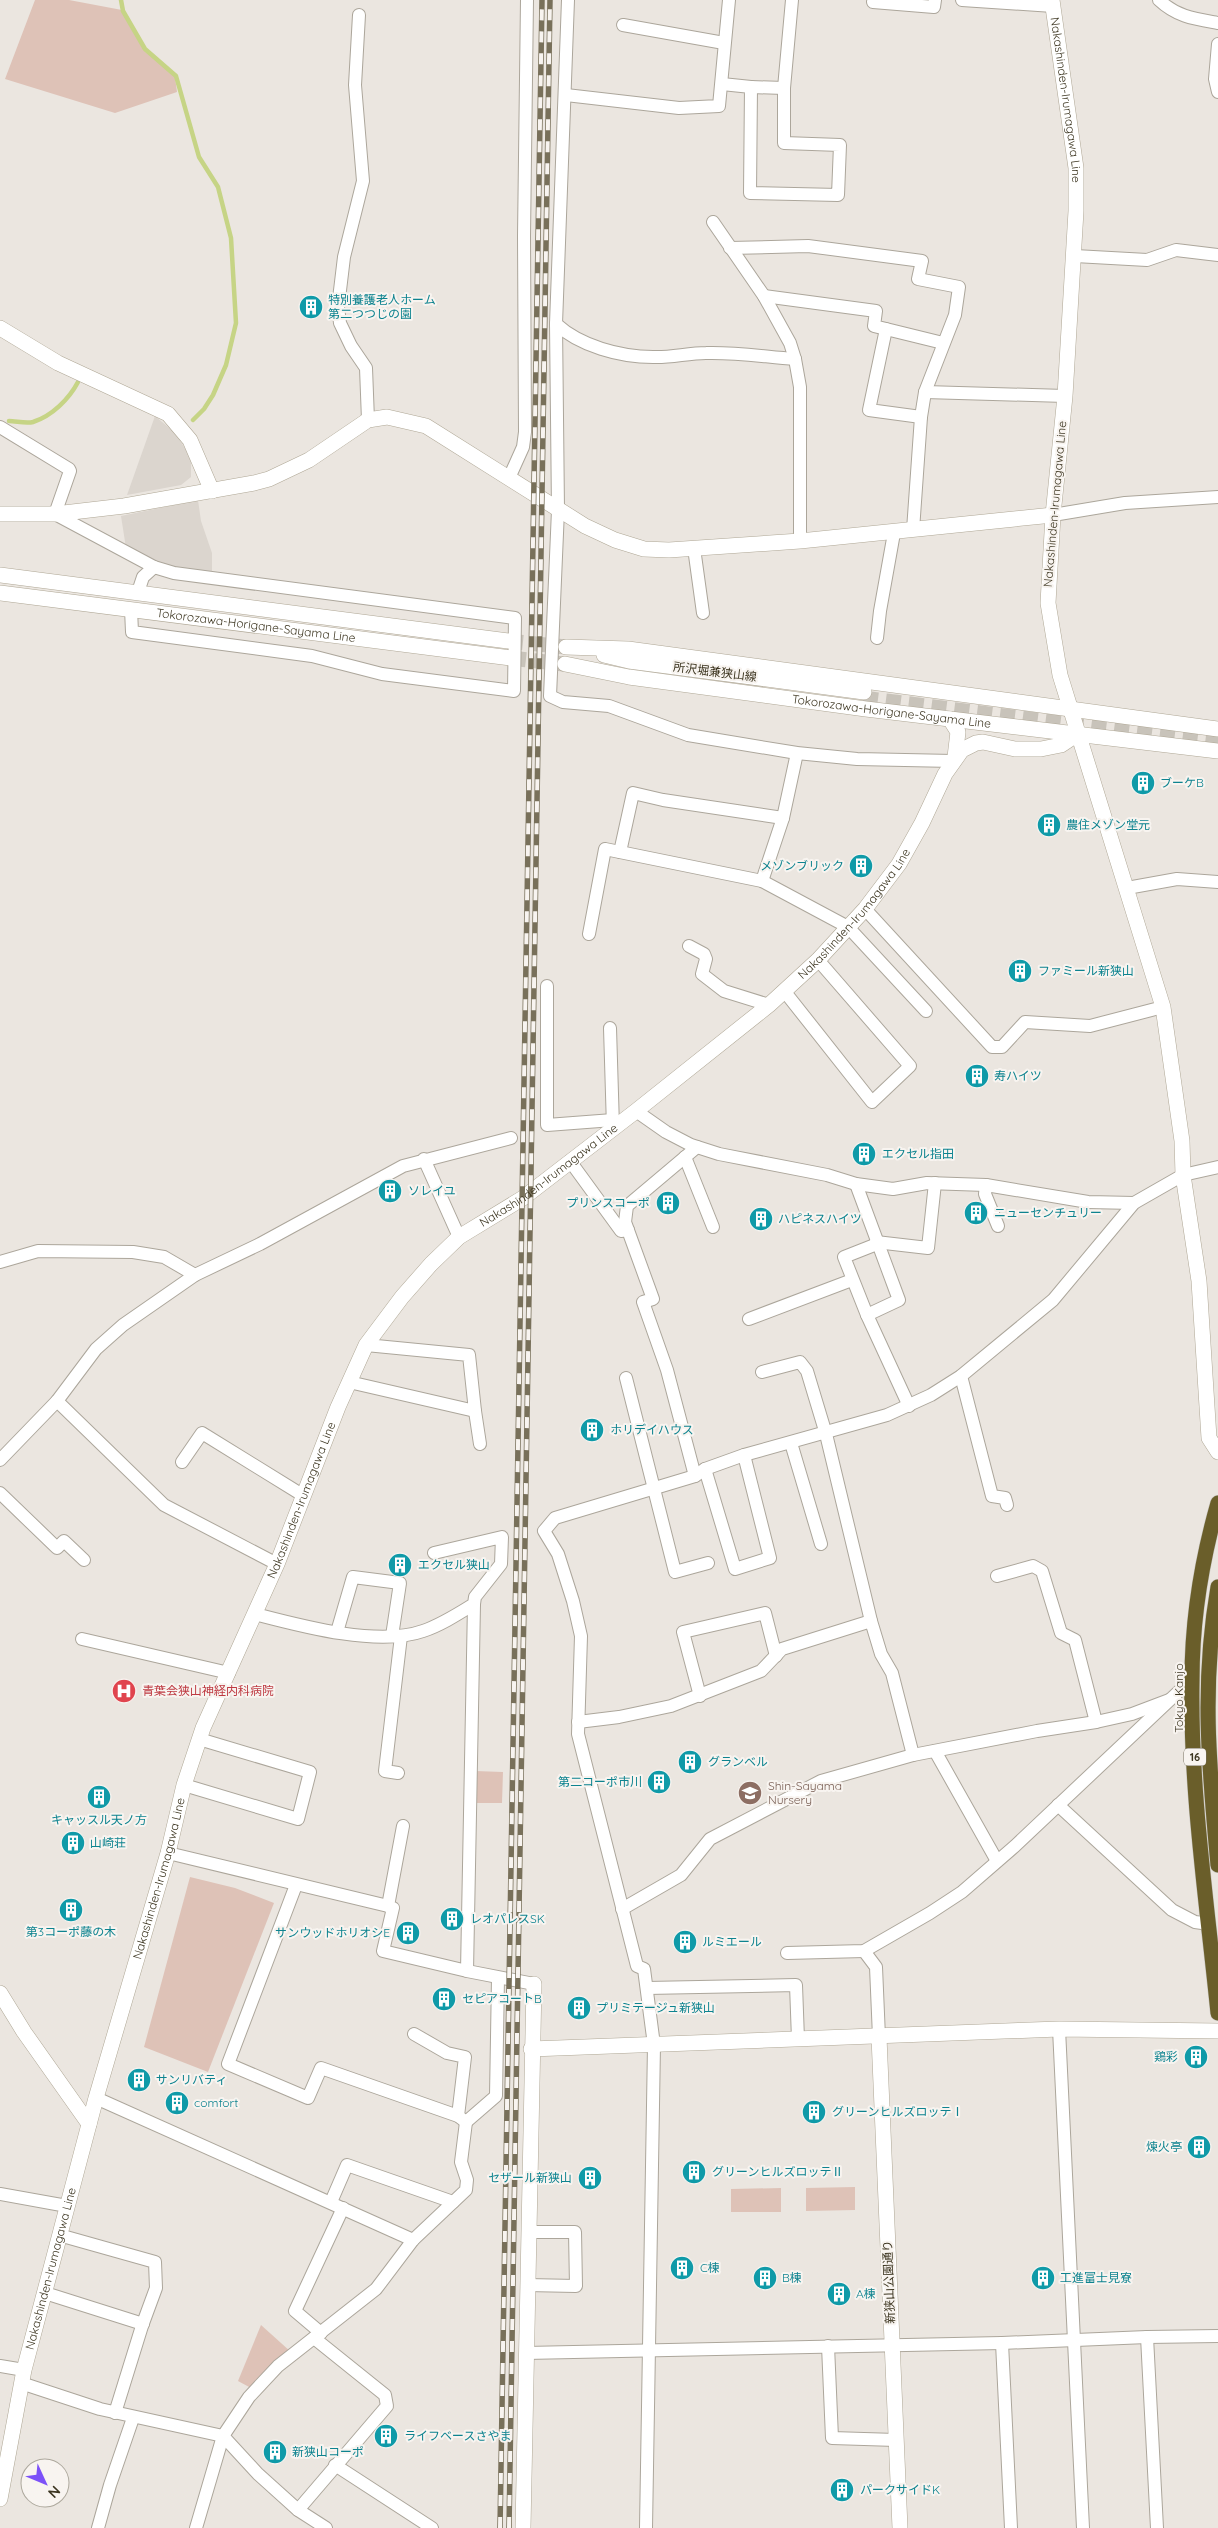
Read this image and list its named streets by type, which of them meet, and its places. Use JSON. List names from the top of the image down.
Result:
{
  "streets": {
    "highway": ["Tokyo Kanjo", "16"],
    "main road": [
      "Nakashinden-Irumagawa Line",
      "Tokorozawa-Horigane-Sayama Line",
      "所沢堀兼狭山線",
      "新狭山公園通り"
    ]
  },
  "crossings": [
    ["Nakashinden-Irumagawa Line", "Tokorozawa-Horigane-Sayama Line"],
    ["Tokorozawa-Horigane-Sayama Line", "所沢堀兼狭山線"]
  ],
  "places": {
    "building": [
      "特別養護老人ホーム 第二つつじの園",
      "ブーケB",
      "農住メゾン堂元",
      "メゾンブリック",
      "ファミール新狭山",
      "寿ハイツ",
      "エクセル指田",
      "ソレイユ",
      "プリンスコーポ",
      "ニューセンチュリー",
      "ハピネスハイツ",
      "ホリデイハウス",
      "エクセル狭山",
      "グランベル",
      "第二コーポ市川",
      "キャッスル天ノ方",
      "山崎荘",
      "第3コーポ藤の木",
      "レオパレスSK",
      "サンウッドホリオシE",
      "ルミエール",
      "セピアコートB",
      "プリミテージュ新狭山",
      "鶏彩",
      "サンリバティ",
      "comfort",
      "グリーンヒルズロッテⅠ",
      "煉火亭",
      "グリーンヒルズロッテⅡ",
      "セザール新狭山",
      "C棟",
      "B棟",
      "工進富士見寮",
      "A棟",
      "ライフベースさやま",
      "新狭山コーポ",
      "パークサイドK"
    ],
    "hospital": ["青葉会狭山神経内科病院"],
    "school or university": ["Shin-Sayama Nursery"]
  },
  "north": "bottom right"
}
